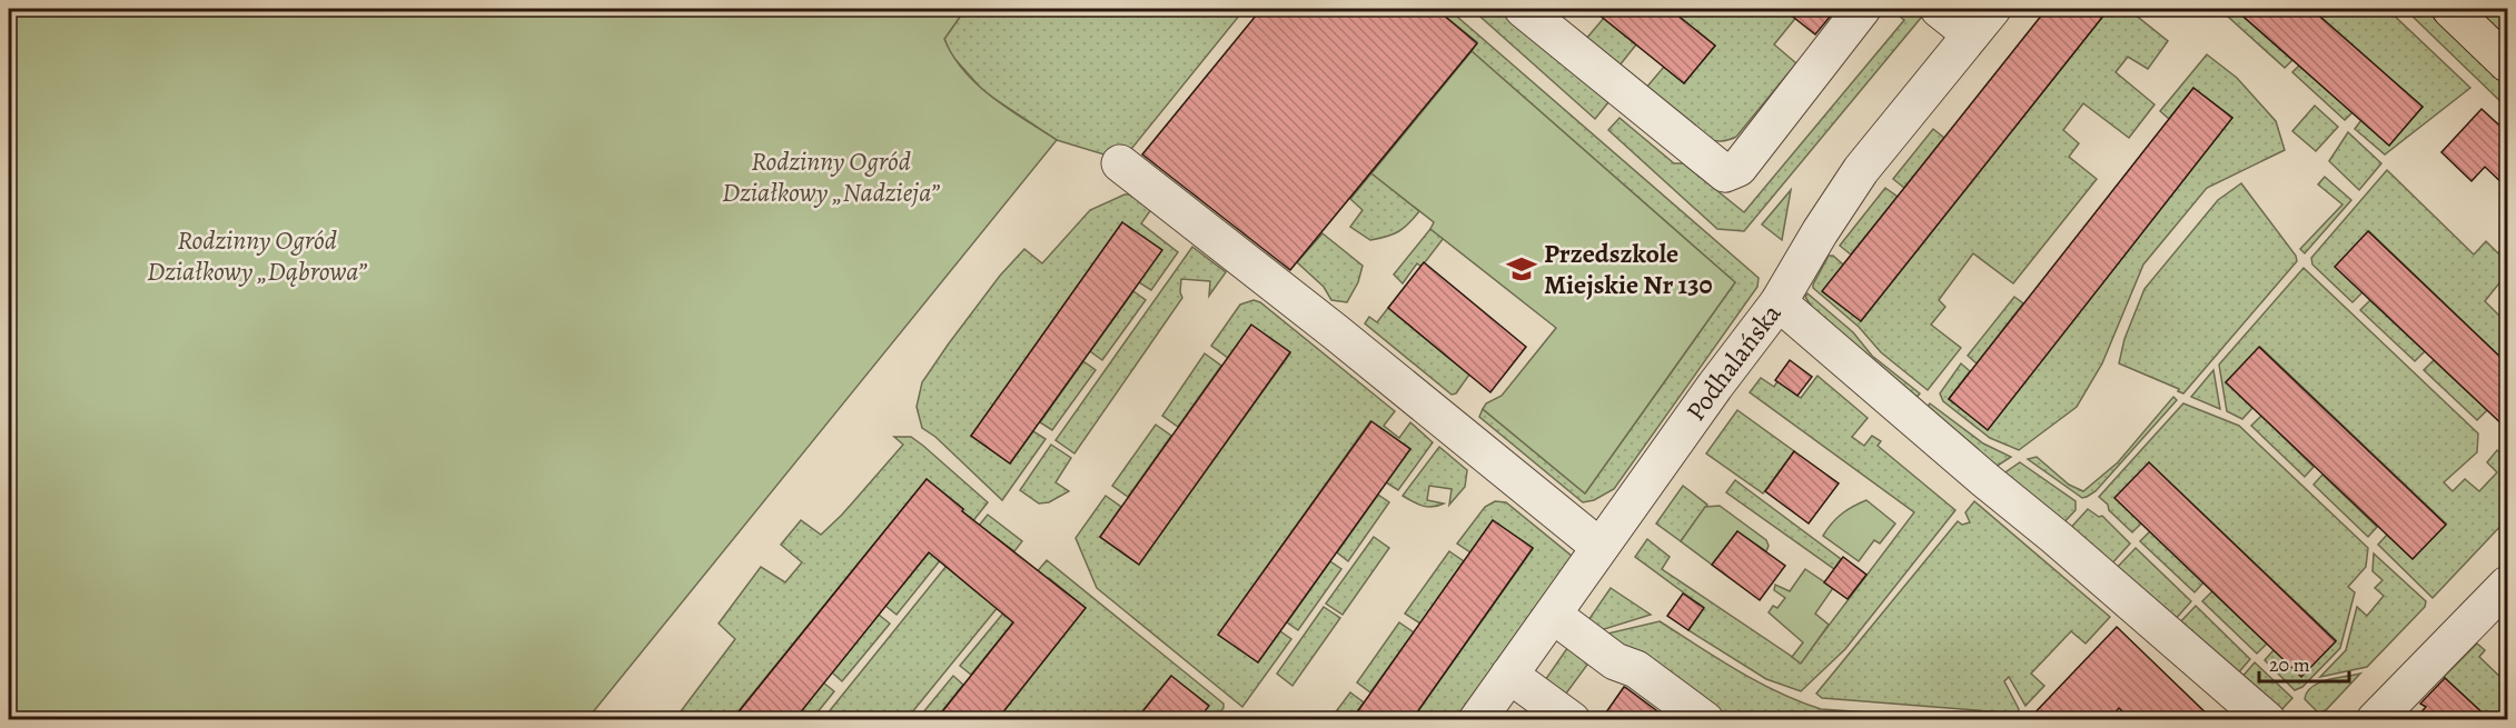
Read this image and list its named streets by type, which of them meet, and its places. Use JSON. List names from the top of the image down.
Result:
{
  "streets": {
    "street": ["Podhalańska"]
  },
  "parks": ["Rodzinny Ogród Działkowy „Nadzieja”", "Rodzinny Ogród Działkowy „Dąbrowa”"],
  "places": {
    "school or university": ["Przedszkole Miejskie Nr 130"]
  },
  "scale_bar": "20 m"
}
